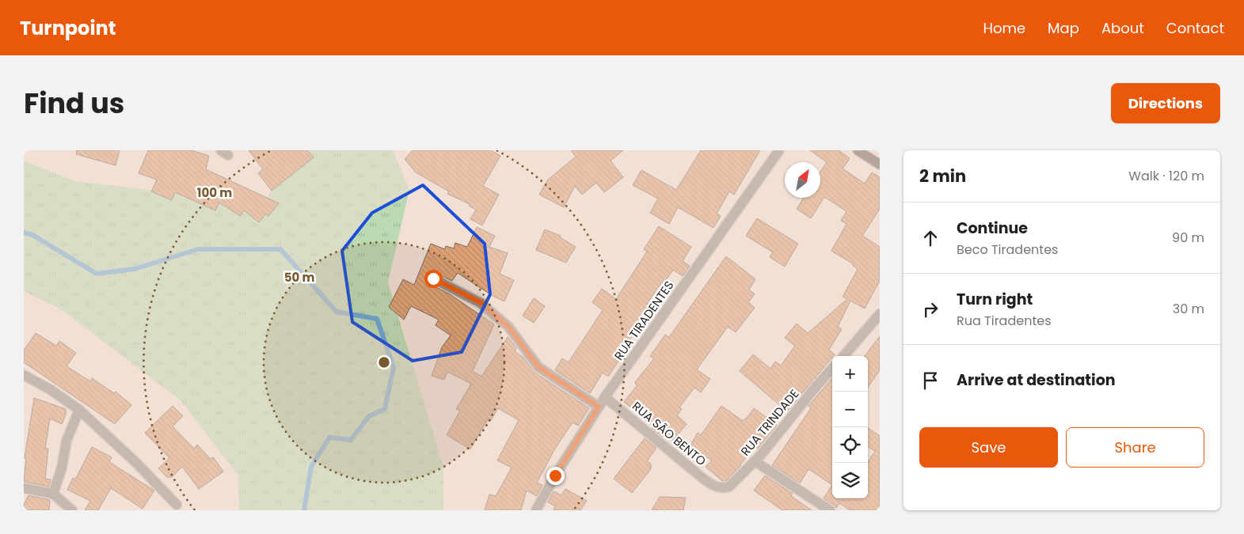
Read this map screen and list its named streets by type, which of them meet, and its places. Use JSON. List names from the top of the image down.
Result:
{
  "streets": {
    "street": ["RUA TIRADENTES", "RUA TRINDADE", "RUA SÃO BENTO"]
  },
  "crossings": [
    ["RUA TIRADENTES", "RUA SÃO BENTO"],
    ["RUA TRINDADE", "RUA SÃO BENTO"]
  ],
  "north": "top right",
  "page": {
    "header": "Turnpoint",
    "nav": [
      "Home",
      "Map",
      "About",
      "Contact"
    ],
    "title": "Find us",
    "buttons": [
      "Directions",
      ["Save", "Share"]
    ],
    "heading": ["2 min", "Walk · 120 m"],
    "list": [
      ["Continue", "Beco Tiradentes", "90 m"],
      ["Turn right", "Rua Tiradentes", "30 m"],
      "Arrive at destination"
    ],
    "map_buttons": ["+", "−"]
  },
  "rings": ["100 m", "50 m"]
}
